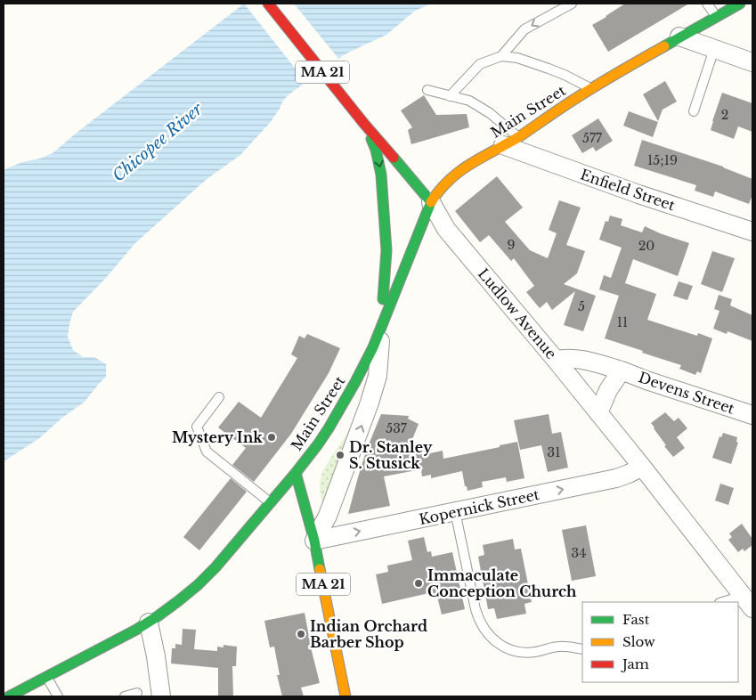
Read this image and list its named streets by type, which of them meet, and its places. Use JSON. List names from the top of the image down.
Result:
{
  "streets": {
    "main road": ["MA 21", "Main Street", "Ludlow Avenue"],
    "street": ["Enfield Street", "Devens Street", "Kopernick Street"]
  },
  "crossings": [
    ["MA 21", "Main Street"],
    ["MA 21", "Kopernick Street"],
    ["Main Street", "Enfield Street"],
    ["Main Street", "Ludlow Avenue"],
    ["Ludlow Avenue", "Devens Street"],
    ["Ludlow Avenue", "Kopernick Street"]
  ],
  "one_way": ["Kopernick Street"],
  "water": ["Chicopee River"],
  "places": [
    "Mystery Ink",
    "Dr. Stanley S. Stusick",
    "Immaculate Conception Church",
    "Indian Orchard Barber Shop"
  ],
  "house_numbers": [
    "2",
    "577",
    "15;19",
    "9",
    "20",
    "5",
    "11",
    "537",
    "31",
    "34"
  ],
  "legend": ["Fast", "Slow", "Jam"]
}
